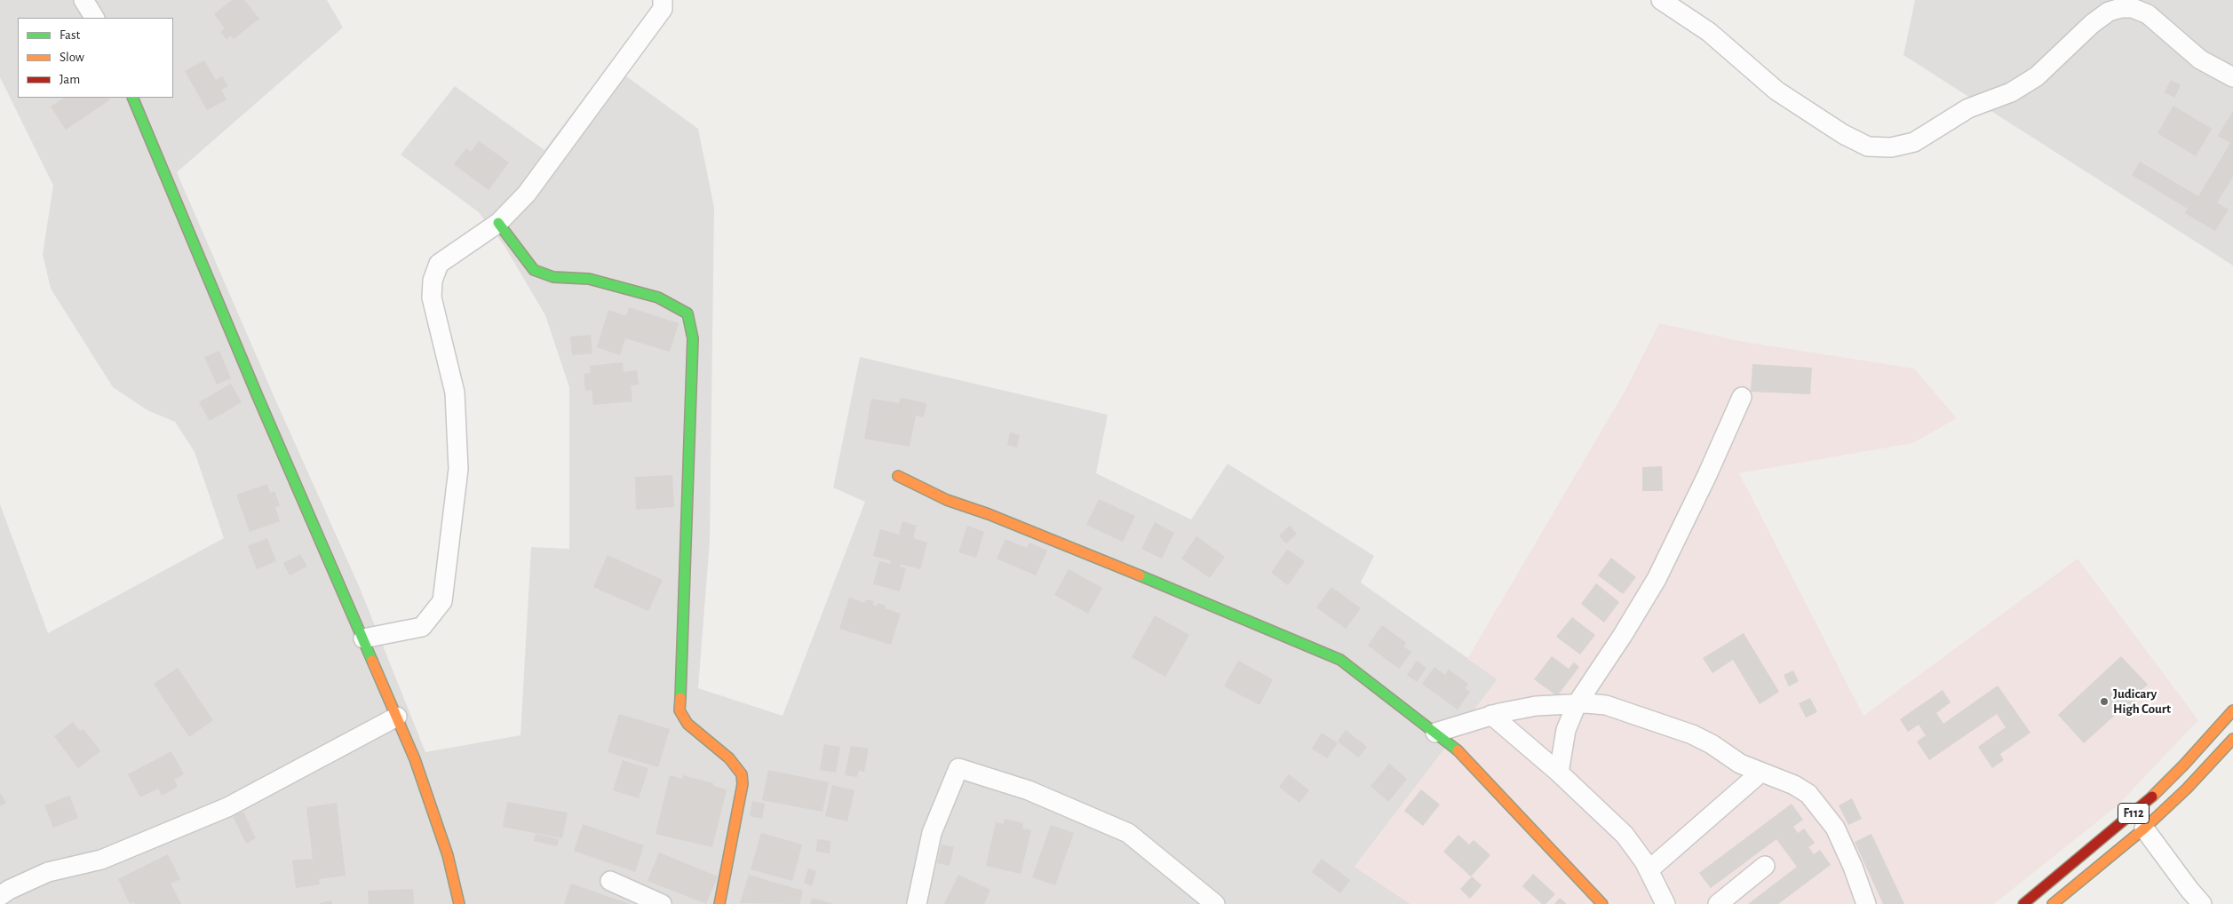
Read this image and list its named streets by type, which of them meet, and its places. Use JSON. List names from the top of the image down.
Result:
{
  "streets": {
    "street": ["F112"]
  },
  "places": ["Judicary High Court"],
  "legend": ["Fast", "Slow", "Jam"]
}
